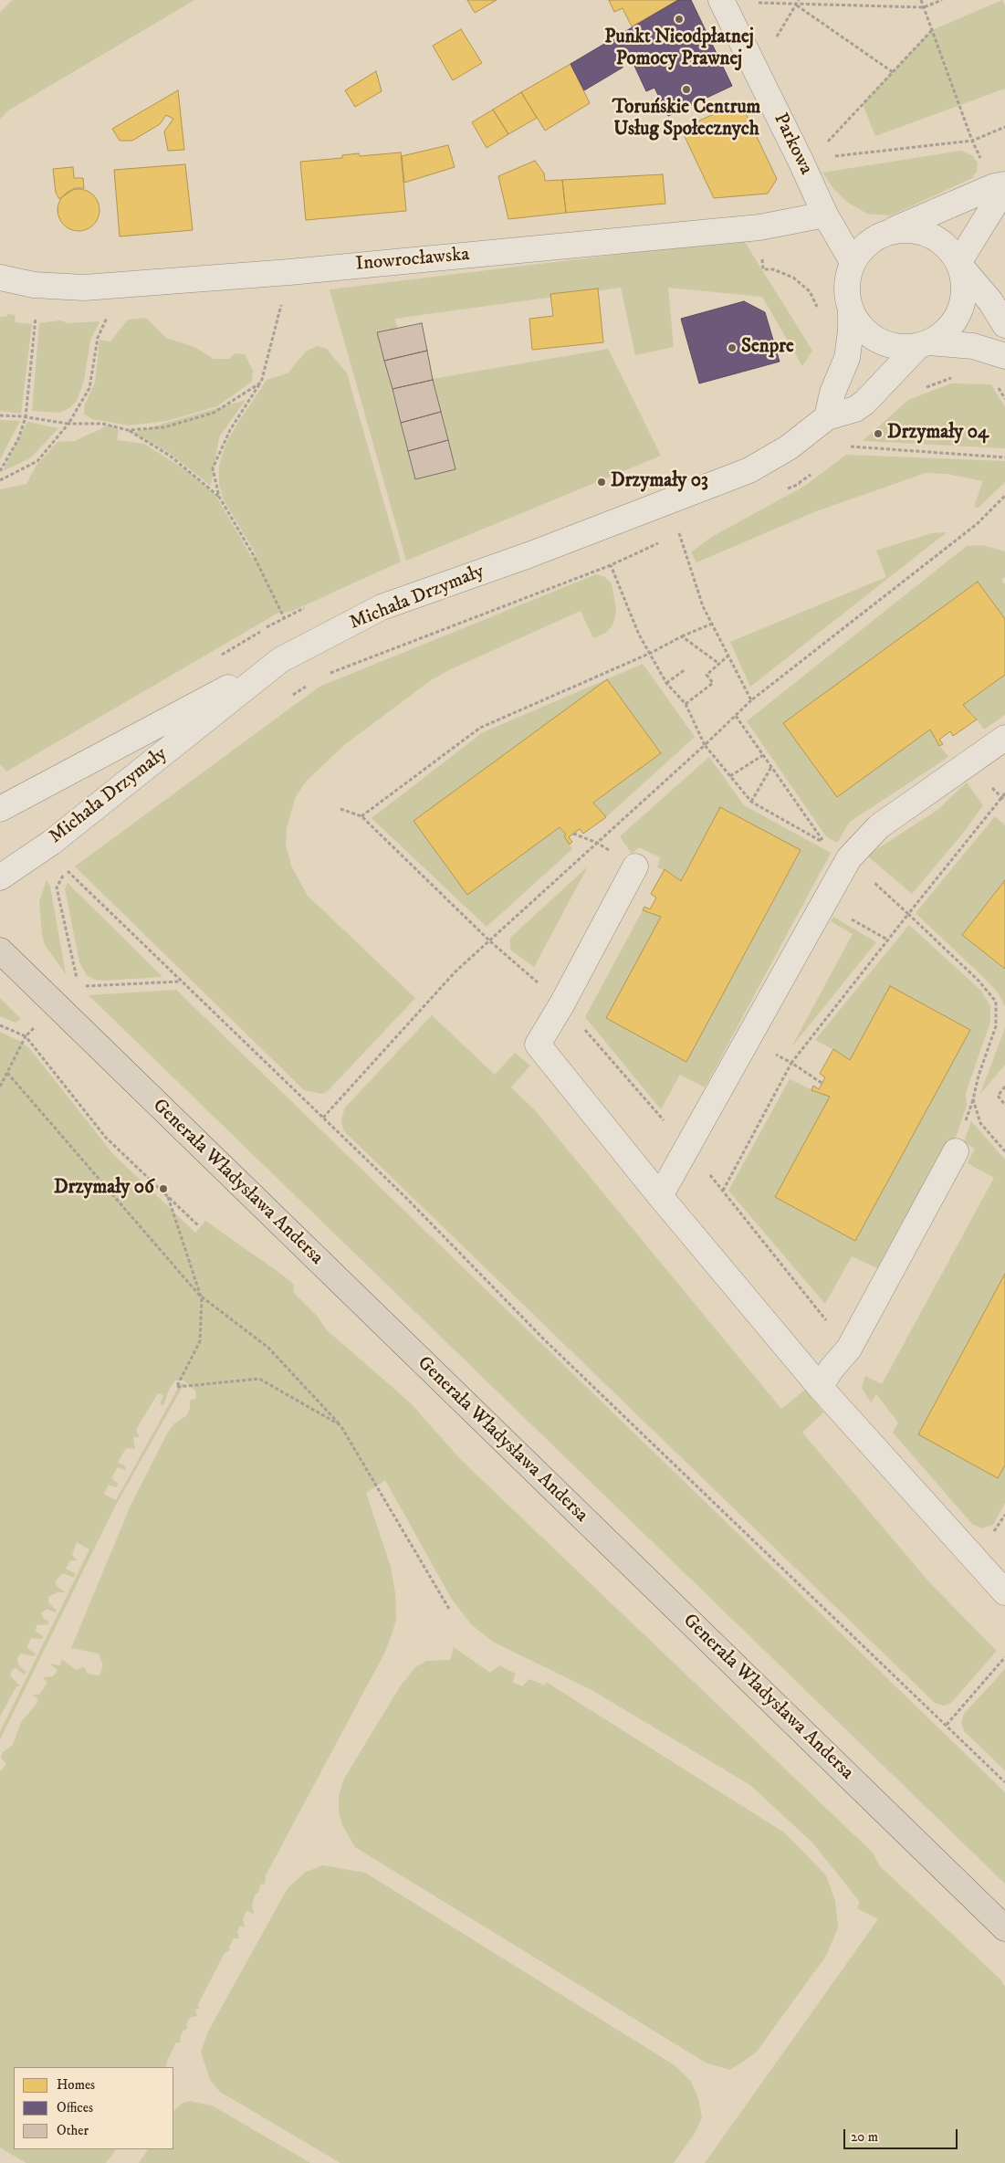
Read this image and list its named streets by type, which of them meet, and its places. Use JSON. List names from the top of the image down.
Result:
{
  "streets": {
    "main road": ["Generała Władysława Andersa"],
    "street": ["Parkowa", "Inowrocławska", "Michała Drzymały"]
  },
  "crossings": [
    ["Parkowa", "Inowrocławska"],
    ["Parkowa", "Michała Drzymały"]
  ],
  "places": [
    "Punkt Nieodpłatnej Pomocy Prawnej",
    "Toruńskie Centrum Usług Społecznych",
    "Senpre",
    "Drzymały 04",
    "Drzymały 03",
    "Drzymały 06"
  ],
  "legend": ["Homes", "Offices", "Other"],
  "scale_bar": "20 m"
}
